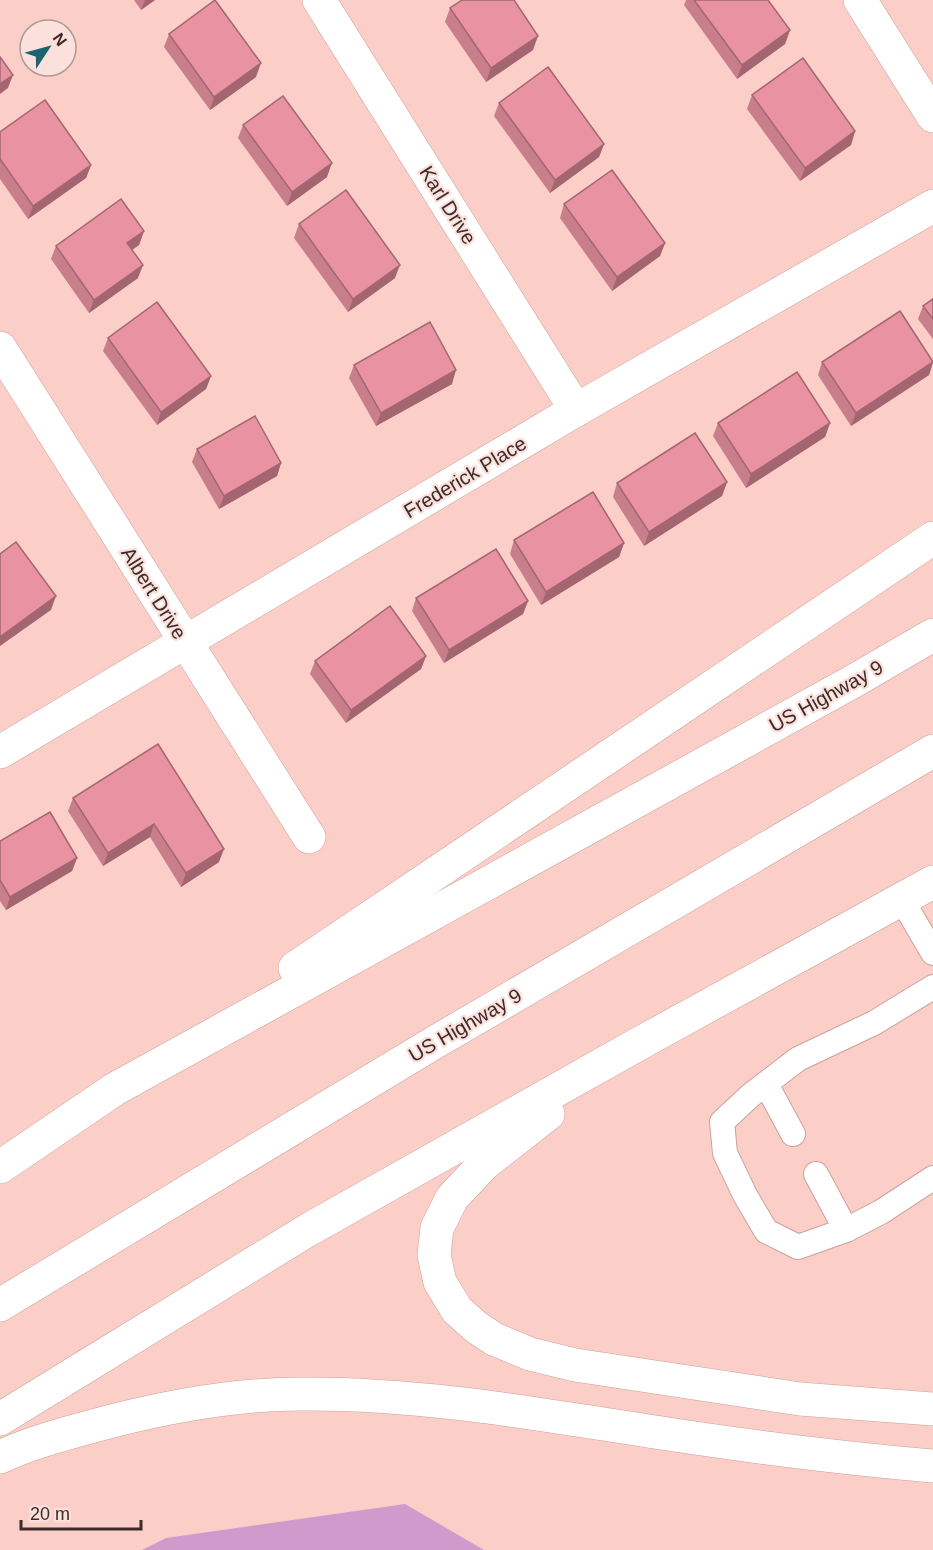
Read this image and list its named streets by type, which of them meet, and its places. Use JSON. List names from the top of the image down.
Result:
{
  "streets": {
    "main road": [
      "Karl Drive",
      "Frederick Place",
      "Albert Drive",
      "US Highway 9"
    ]
  },
  "crossings": [
    ["Karl Drive", "Frederick Place"],
    ["Frederick Place", "Albert Drive"]
  ],
  "scale_bar": "20 m",
  "north": "top right"
}
